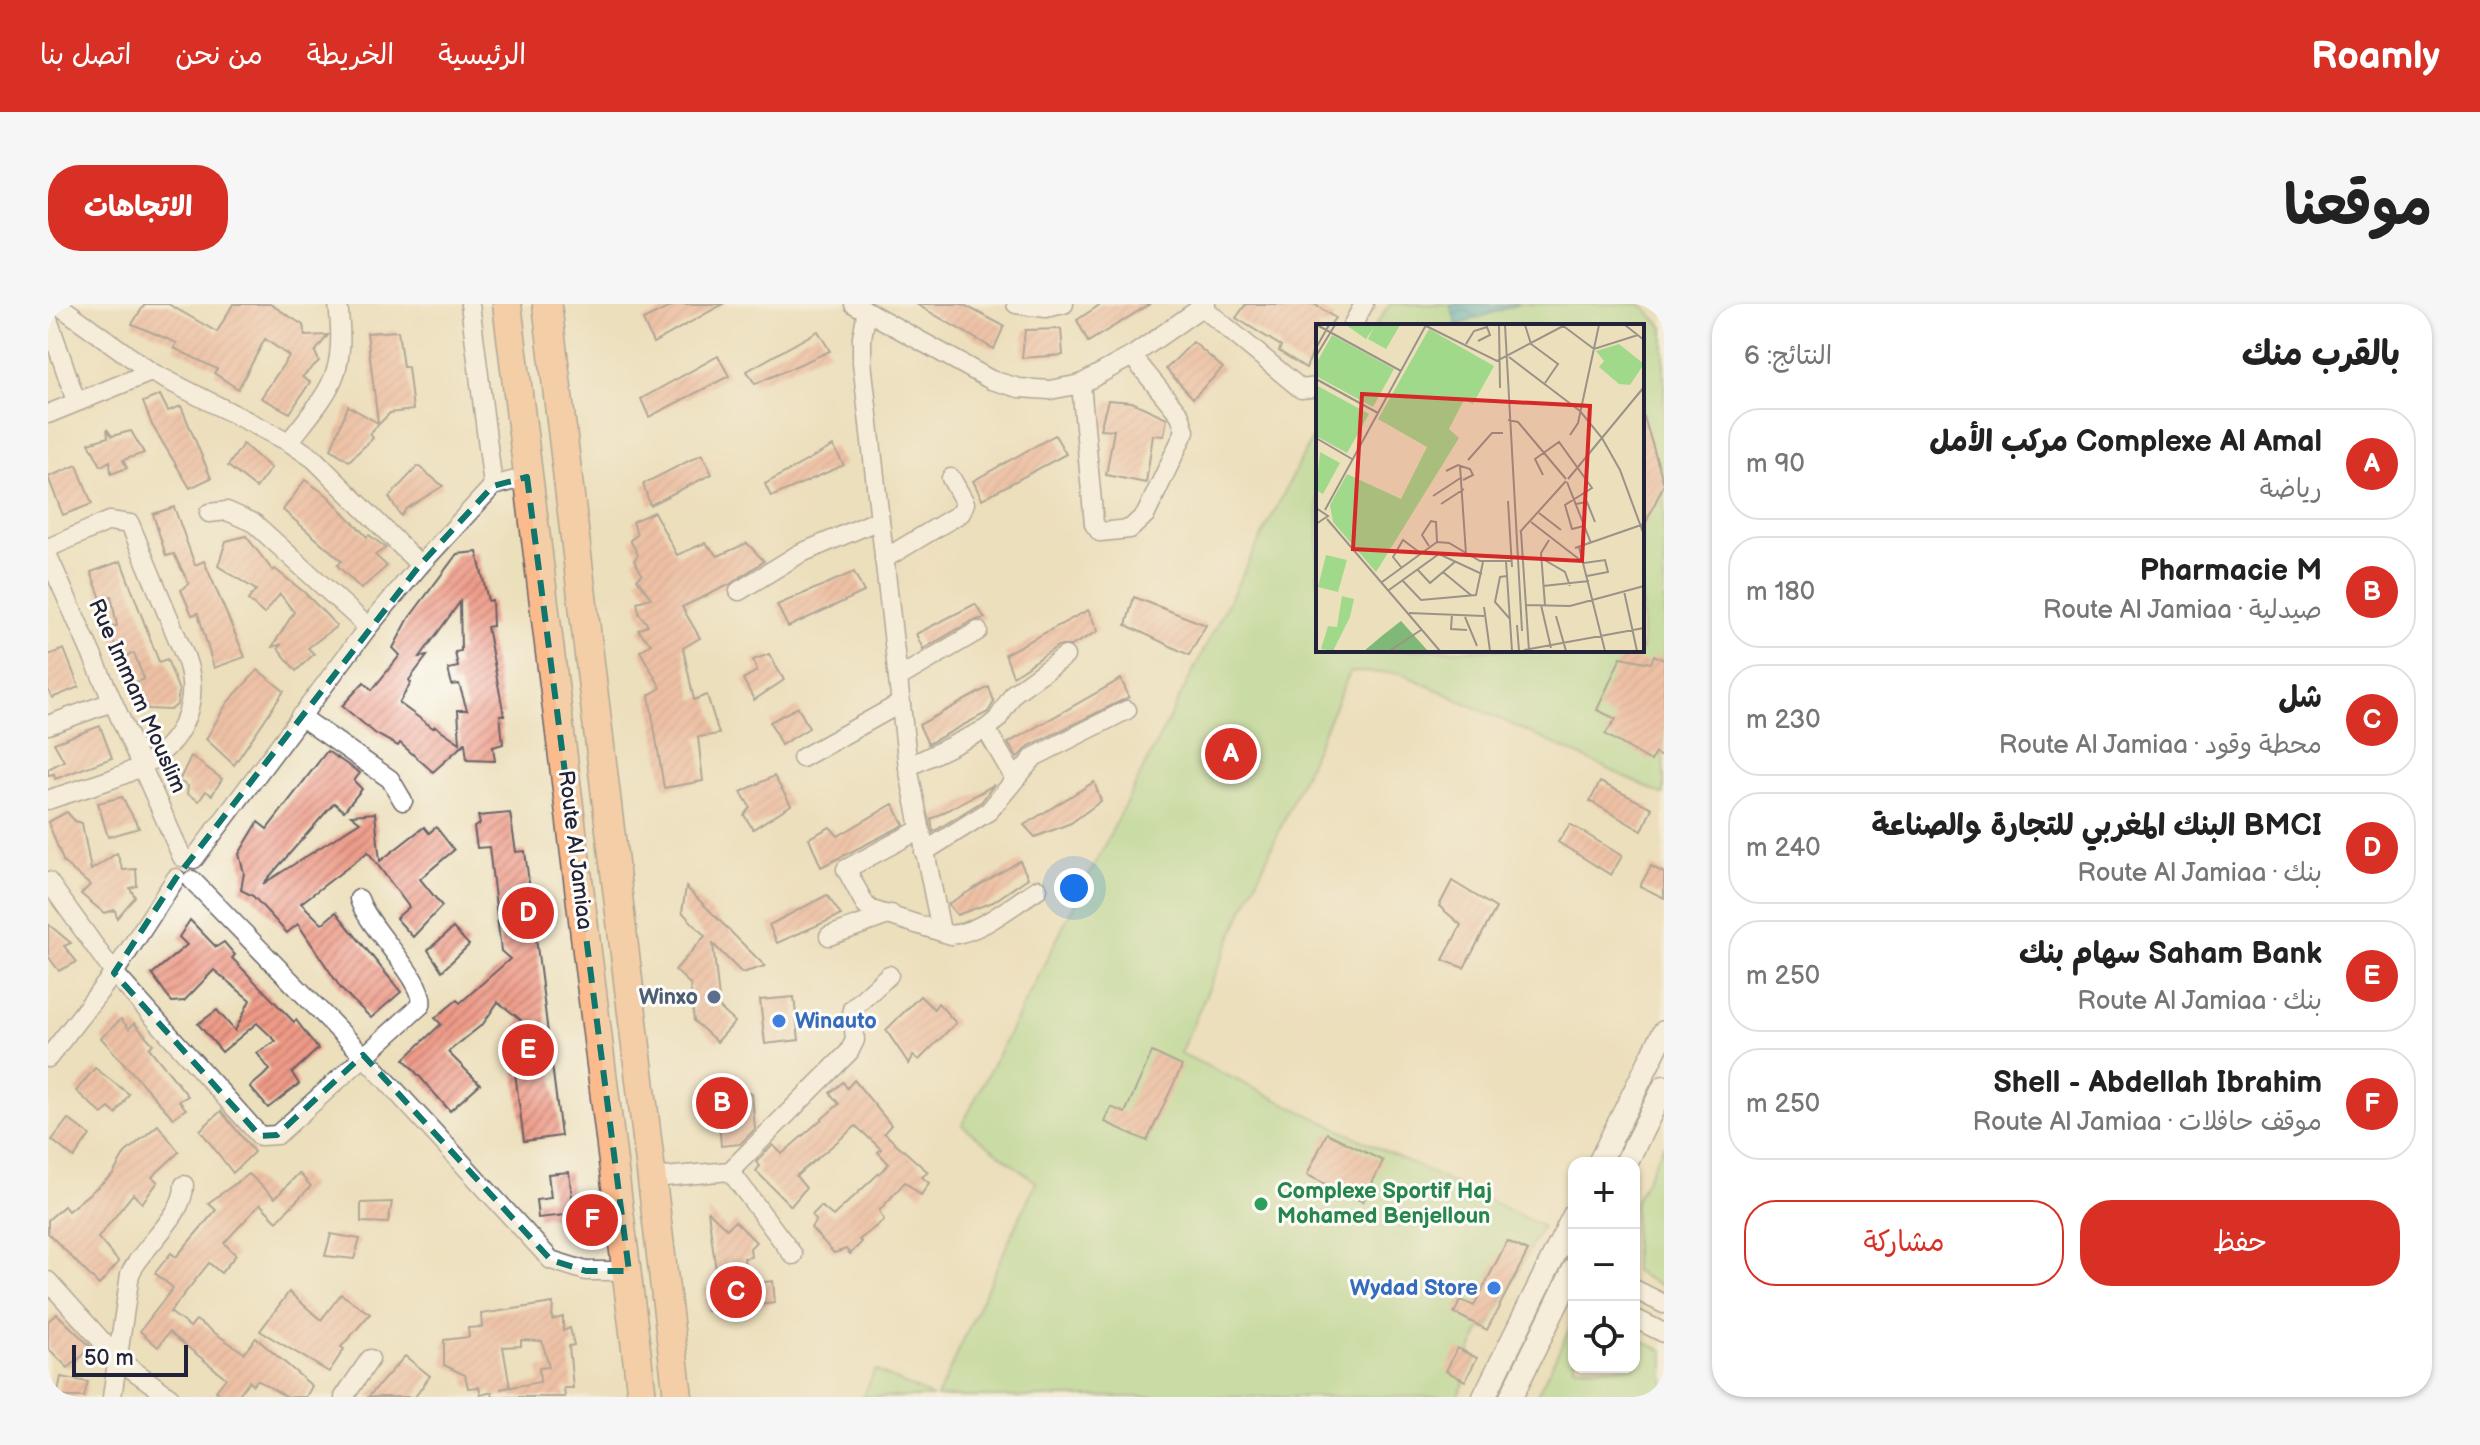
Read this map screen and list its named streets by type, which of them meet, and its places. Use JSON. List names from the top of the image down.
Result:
{
  "streets": {
    "main road": ["Route Al Jamiaa"],
    "street": ["Rue Immam Mouslim"]
  },
  "places": [
    "Winxo",
    "Winauto",
    "Complexe Sportif Haj Mohamed Benjelloun",
    "Wydad Store"
  ],
  "scale_bar": "50 m",
  "page": {
    "header": "Roamly",
    "nav": [
      "الرئيسية",
      "الخريطة",
      "من نحن",
      "اتصل بنا"
    ],
    "title": "موقعنا",
    "buttons": [
      "الاتجاهات",
      ["حفظ", "مشاركة"]
    ],
    "heading": ["بالقرب منك", "النتائج: 6"],
    "list": [
      {
        "mark": "A",
        "name": "Complexe Al Amal مركب الأمل",
        "note": "رياضة",
        "value": "90 m"
      },
      {
        "mark": "B",
        "name": "Pharmacie M",
        "note": "صيدلية · Route Al Jamiaa",
        "value": "180 m"
      },
      {
        "mark": "C",
        "name": "شل",
        "note": "محطة وقود · Route Al Jamiaa",
        "value": "230 m"
      },
      {
        "mark": "D",
        "name": "BMCI البنك المغربي للتجارة والصناعة",
        "note": "بنك · Route Al Jamiaa",
        "value": "240 m"
      },
      {
        "mark": "E",
        "name": "Saham Bank سهام بنك",
        "note": "بنك · Route Al Jamiaa",
        "value": "250 m"
      },
      {
        "mark": "F",
        "name": "Shell - Abdellah Ibrahim",
        "note": "موقف حافلات · Route Al Jamiaa",
        "value": "250 m"
      }
    ],
    "pins": [
      "A",
      "D",
      "E",
      "B",
      "F",
      "C"
    ],
    "map_buttons": ["+", "−"],
    "scale": "50 m"
  }
}
